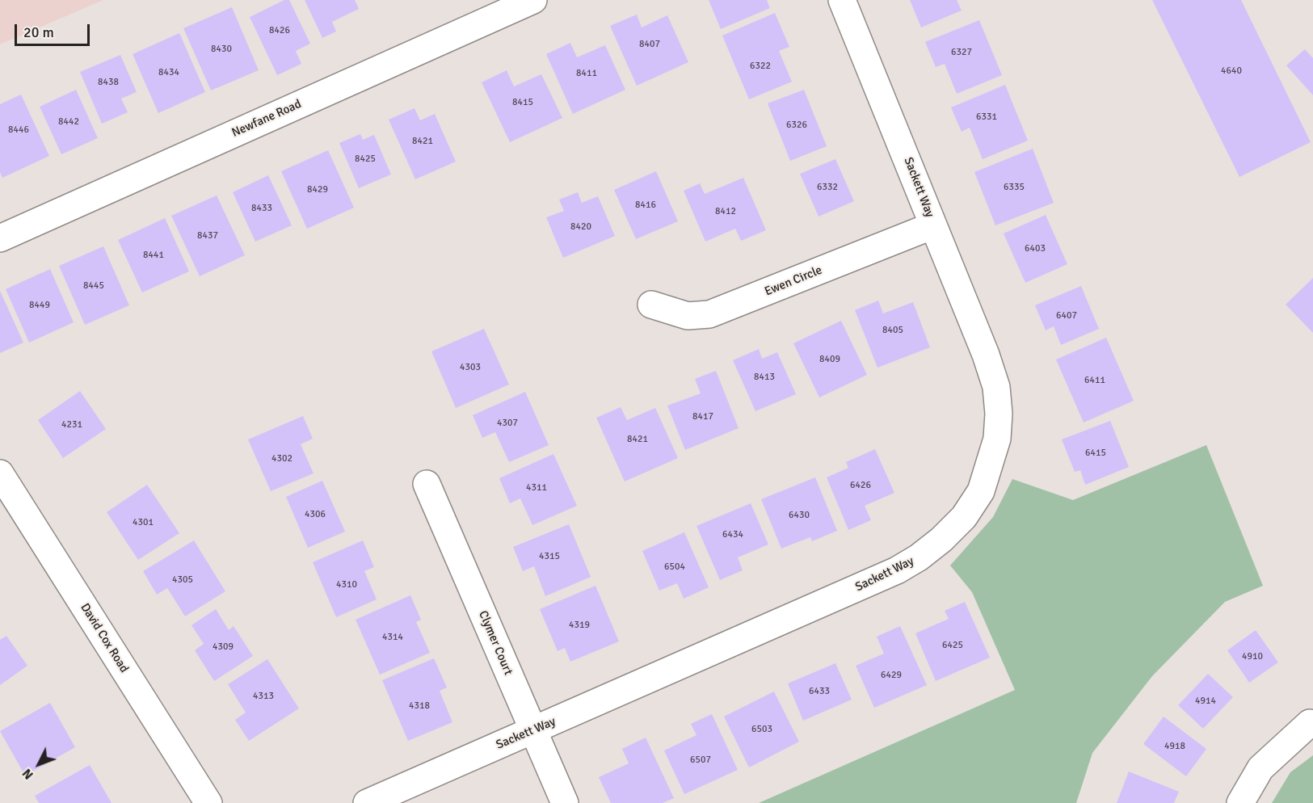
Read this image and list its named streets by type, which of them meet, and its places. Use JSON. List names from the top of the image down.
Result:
{
  "streets": {
    "street": [
      "Newfane Road",
      "Sackett Way",
      "Ewen Circle",
      "David Cox Road",
      "Clymer Court"
    ]
  },
  "crossings": [
    ["Sackett Way", "Ewen Circle"],
    ["Sackett Way", "Clymer Court"]
  ],
  "house_numbers": [
    "8426",
    "8407",
    "8430",
    "6327",
    "6322",
    "4640",
    "8434",
    "8411",
    "8438",
    "8415",
    "6331",
    "8442",
    "6326",
    "8446",
    "8421",
    "8425",
    "6332",
    "6335",
    "8429",
    "8416",
    "8433",
    "8412",
    "8420",
    "8437",
    "6403",
    "8441",
    "8445",
    "8449",
    "6407",
    "8405",
    "8409",
    "4303",
    "8413",
    "6411",
    "8417",
    "4307",
    "4231",
    "8421",
    "6415",
    "4302",
    "6426",
    "4311",
    "4306",
    "6430",
    "4301",
    "6434",
    "4315",
    "6504",
    "4305",
    "4310",
    "4319",
    "4314",
    "6425",
    "4309",
    "4910",
    "6429",
    "6433",
    "4313",
    "4914",
    "4318",
    "6503",
    "4918",
    "6507"
  ],
  "scale_bar": "20 m",
  "north": "bottom left"
}
